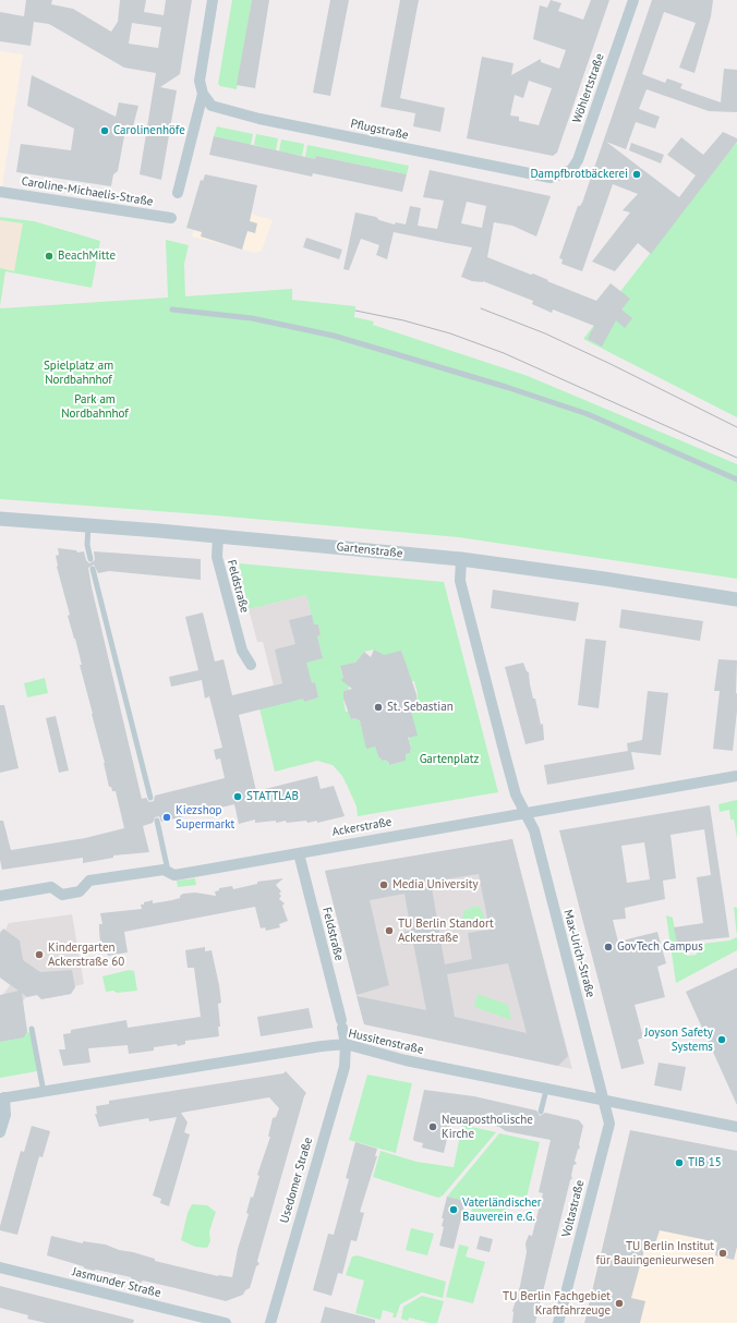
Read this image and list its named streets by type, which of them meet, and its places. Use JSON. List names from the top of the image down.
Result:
{
  "streets": {
    "street": [
      "Wöhlertstraße",
      "Pflugstraße",
      "Caroline-Michaelis-Straße",
      "Gartenstraße",
      "Feldstraße",
      "Ackerstraße",
      "Max-Urich-Straße",
      "Hussitenstraße",
      "Usedomer Straße",
      "Voltastraße",
      "Jasmunder Straße"
    ]
  },
  "crossings": [
    ["Wöhlertstraße", "Pflugstraße"],
    ["Gartenstraße", "Feldstraße"],
    ["Feldstraße", "Ackerstraße"],
    ["Feldstraße", "Hussitenstraße"],
    ["Feldstraße", "Usedomer Straße"],
    ["Ackerstraße", "Max-Urich-Straße"],
    ["Max-Urich-Straße", "Hussitenstraße"],
    ["Max-Urich-Straße", "Voltastraße"],
    ["Hussitenstraße", "Usedomer Straße"],
    ["Hussitenstraße", "Voltastraße"]
  ],
  "parks": ["Spielplatz am Nordbahnhof", "Park am Nordbahnhof", "Gartenplatz"],
  "places": [
    "Carolinenhöfe",
    "Dampfbrotbäckerei",
    "BeachMitte",
    "St. Sebastian",
    "STATTLAB",
    "Kiezshop Supermarkt",
    "Media University",
    "TU Berlin Standort Ackerstraße",
    "GovTech Campus",
    "Kindergarten Ackerstraße 60",
    "Joyson Safety Systems",
    "Neuapostholische Kirche",
    "TIB 15",
    "Vaterländischer Bauverein e.G.",
    "TU Berlin Institut für Bauingenieurwesen",
    "TU Berlin Fachgebiet Kraftfahrzeuge"
  ]
}
